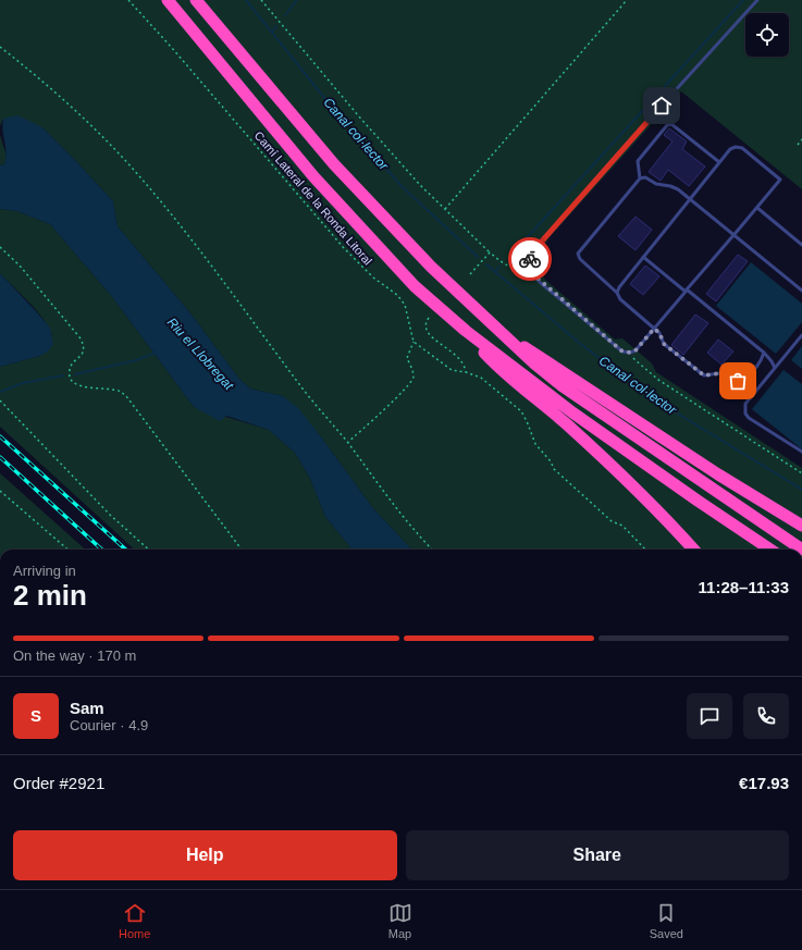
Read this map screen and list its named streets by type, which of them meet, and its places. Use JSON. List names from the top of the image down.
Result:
{
  "streets": {
    "path": ["Camí Lateral de la Ronda Litoral"]
  },
  "water": ["Canal col·lector", "Riu el Llobregat"],
  "page": {
    "heading": ["2 min", "Arriving in", "11:28–11:33"],
    "panel": [
      "Sam",
      "Courier · 4.9",
      "Order #2921",
      "€17.93"
    ],
    "bar": "On the way · 170 m",
    "round": "S",
    "buttons": ["Help", "Share"],
    "tabs": ["Home", "Map", "Saved"]
  }
}
